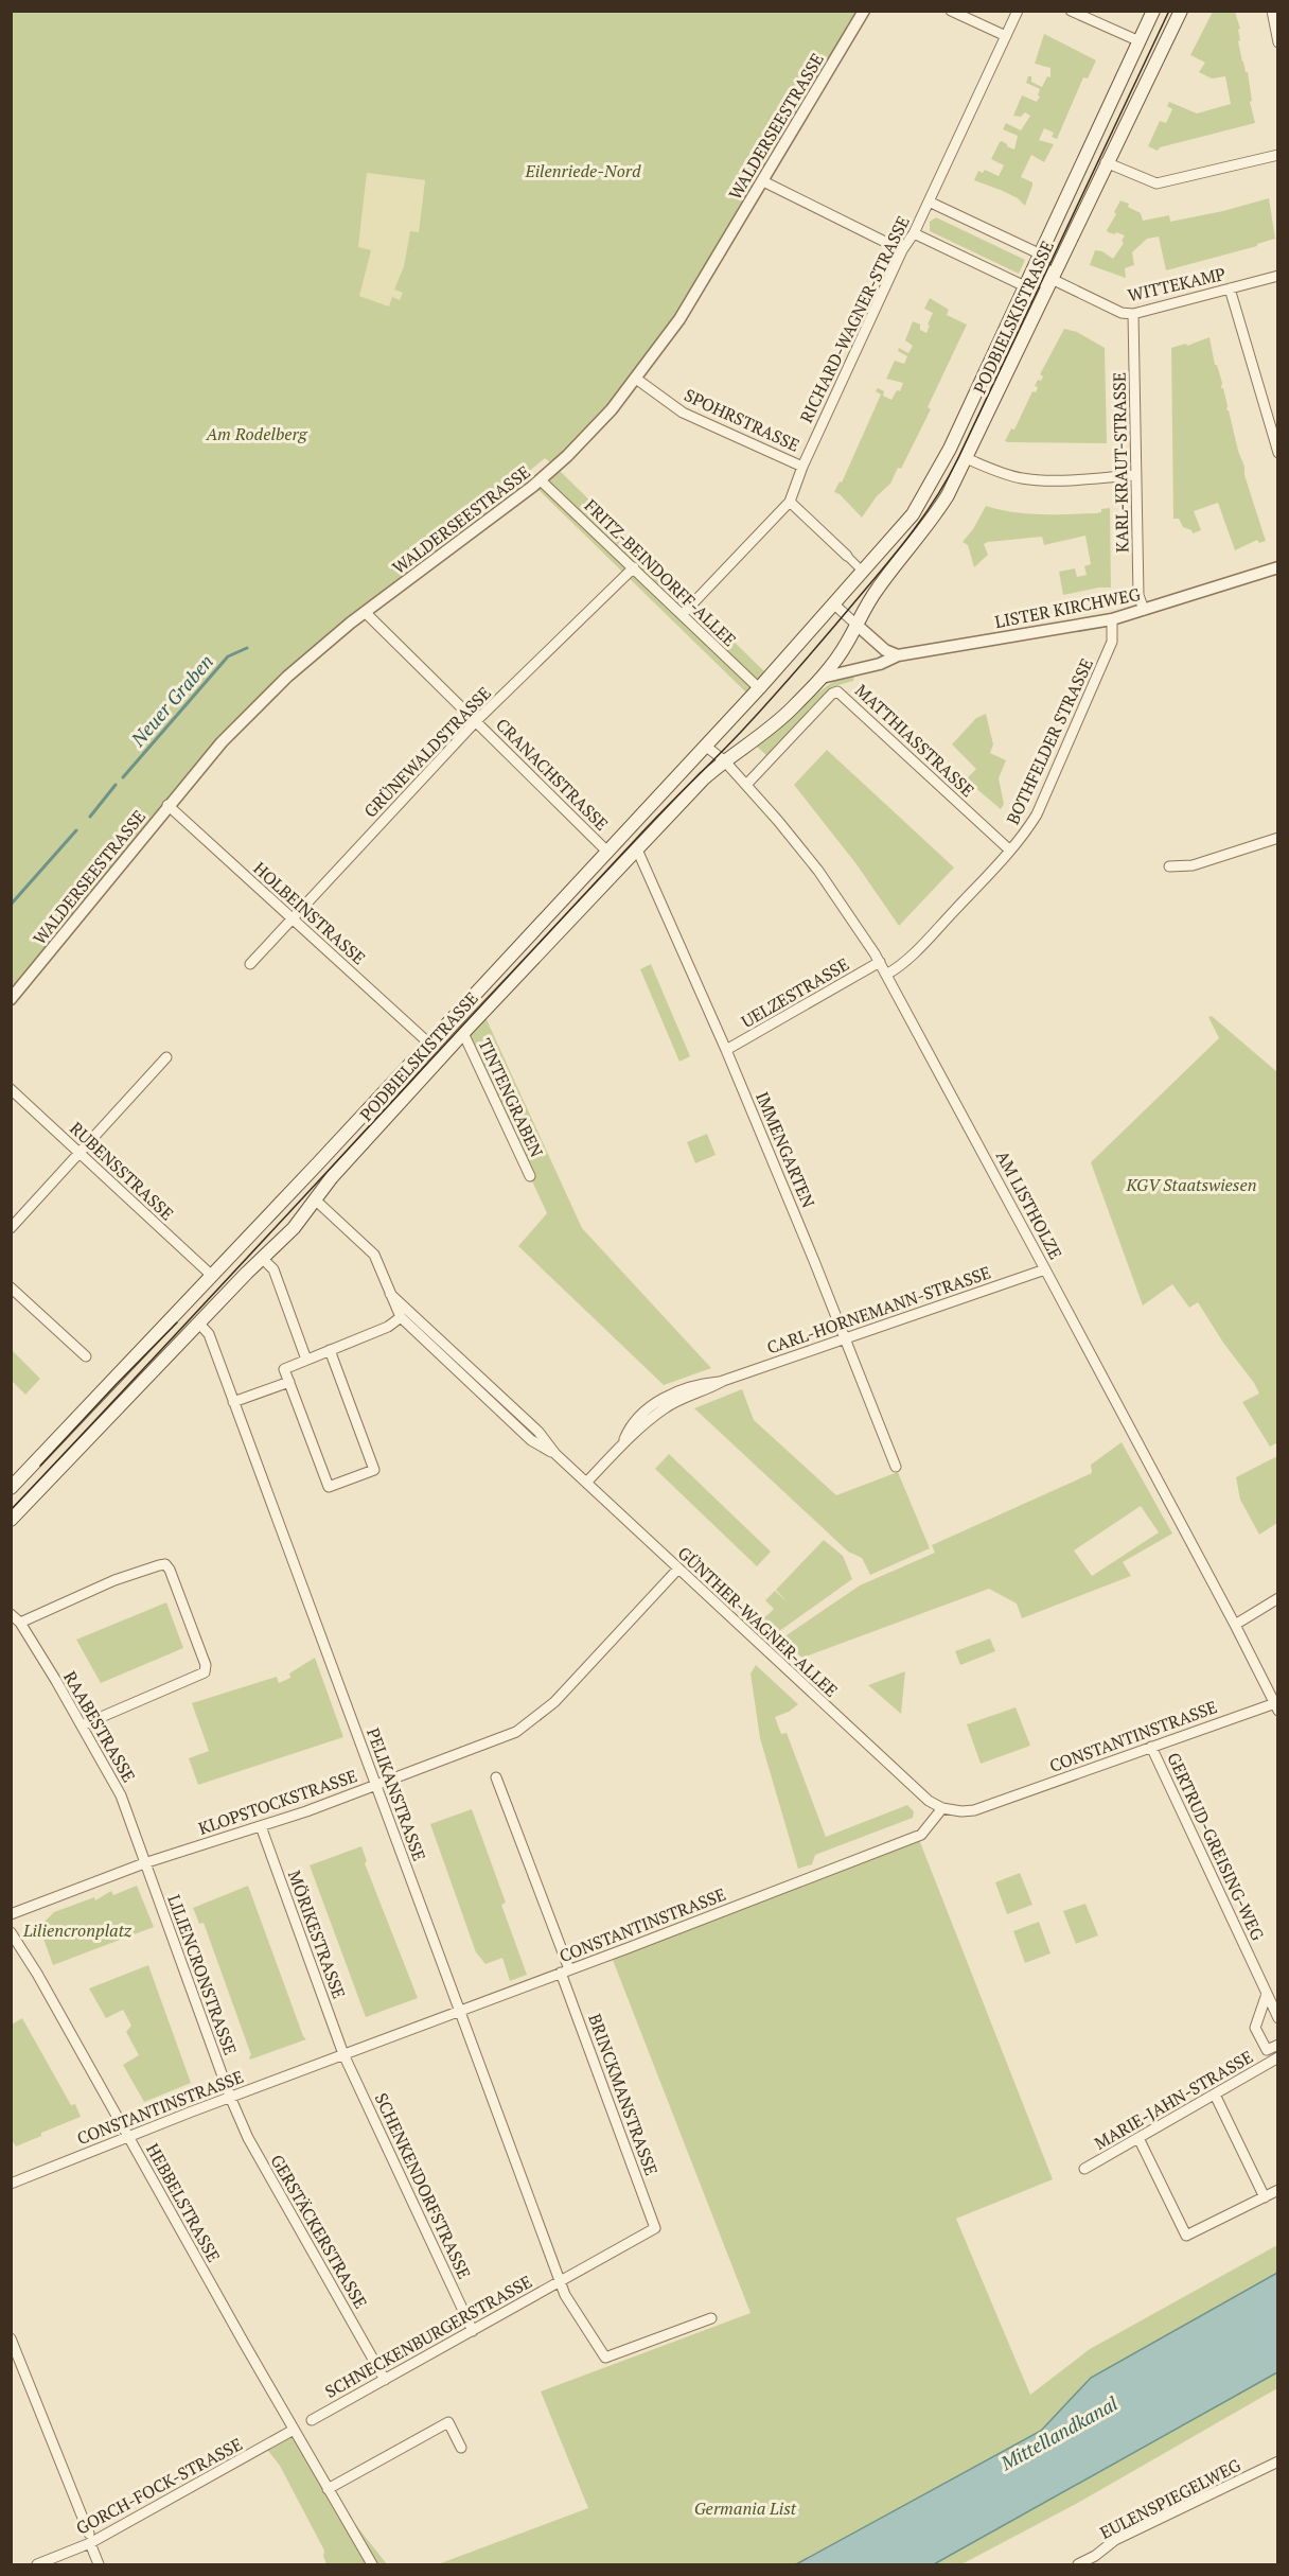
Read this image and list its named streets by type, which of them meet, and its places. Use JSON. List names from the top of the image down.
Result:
{
  "streets": {
    "main road": ["PODBIELSKISTRASSE"],
    "street": [
      "WALDERSEESTRASSE",
      "WITTEKAMP",
      "RICHARD-WAGNER-STRASSE",
      "SPOHRSTRASSE",
      "KARL-KRAUT-STRASSE",
      "FRITZ-BEINDORFF-ALLEE",
      "LISTER KIRCHWEG",
      "MATTHIASSTRASSE",
      "BOTHFELDER STRASSE",
      "GRÜNEWALDSTRASSE",
      "CRANACHSTRASSE",
      "HOLBEINSTRASSE",
      "UELZESTRASSE",
      "TINTENGRABEN",
      "IMMENGARTEN",
      "RUBENSSTRASSE",
      "AM LISTHOLZE",
      "CARL-HORNEMANN-STRASSE",
      "GÜNTHER-WAGNER-ALLEE",
      "RAABESTRASSE",
      "CONSTANTINSTRASSE",
      "PELIKANSTRASSE",
      "KLOPSTOCKSTRASSE",
      "GERTRUD-GREISING-WEG",
      "MÖRIKESTRASSE",
      "LILIENCRONSTRASSE",
      "BRINCKMANSTRASSE",
      "MARIE-JAHN-STRASSE",
      "SCHENKENDORFSTRASSE",
      "HEBBELSTRASSE",
      "GERSTÄCKERSTRASSE",
      "SCHNECKENBURGERSTRASSE",
      "GORCH-FOCK-STRASSE",
      "EULENSPIEGELWEG"
    ]
  },
  "crossings": [
    ["WALDERSEESTRASSE", "SPOHRSTRASSE"],
    ["WALDERSEESTRASSE", "FRITZ-BEINDORFF-ALLEE"],
    ["WALDERSEESTRASSE", "CRANACHSTRASSE"],
    ["WALDERSEESTRASSE", "HOLBEINSTRASSE"],
    ["WITTEKAMP", "PODBIELSKISTRASSE"],
    ["WITTEKAMP", "KARL-KRAUT-STRASSE"],
    ["PODBIELSKISTRASSE", "FRITZ-BEINDORFF-ALLEE"],
    ["PODBIELSKISTRASSE", "LISTER KIRCHWEG"],
    ["PODBIELSKISTRASSE", "CRANACHSTRASSE"],
    ["PODBIELSKISTRASSE", "HOLBEINSTRASSE"],
    ["PODBIELSKISTRASSE", "TINTENGRABEN"],
    ["PODBIELSKISTRASSE", "IMMENGARTEN"],
    ["PODBIELSKISTRASSE", "RUBENSSTRASSE"],
    ["PODBIELSKISTRASSE", "AM LISTHOLZE"],
    ["PODBIELSKISTRASSE", "GÜNTHER-WAGNER-ALLEE"],
    ["PODBIELSKISTRASSE", "PELIKANSTRASSE"],
    ["RICHARD-WAGNER-STRASSE", "SPOHRSTRASSE"],
    ["RICHARD-WAGNER-STRASSE", "FRITZ-BEINDORFF-ALLEE"],
    ["KARL-KRAUT-STRASSE", "LISTER KIRCHWEG"],
    ["FRITZ-BEINDORFF-ALLEE", "GRÜNEWALDSTRASSE"],
    ["LISTER KIRCHWEG", "BOTHFELDER STRASSE"],
    ["MATTHIASSTRASSE", "BOTHFELDER STRASSE"],
    ["MATTHIASSTRASSE", "AM LISTHOLZE"],
    ["BOTHFELDER STRASSE", "AM LISTHOLZE"],
    ["GRÜNEWALDSTRASSE", "CRANACHSTRASSE"],
    ["GRÜNEWALDSTRASSE", "HOLBEINSTRASSE"],
    ["UELZESTRASSE", "IMMENGARTEN"],
    ["UELZESTRASSE", "AM LISTHOLZE"],
    ["IMMENGARTEN", "CARL-HORNEMANN-STRASSE"],
    ["AM LISTHOLZE", "CARL-HORNEMANN-STRASSE"],
    ["AM LISTHOLZE", "CONSTANTINSTRASSE"],
    ["CARL-HORNEMANN-STRASSE", "GÜNTHER-WAGNER-ALLEE"],
    ["GÜNTHER-WAGNER-ALLEE", "CONSTANTINSTRASSE"],
    ["GÜNTHER-WAGNER-ALLEE", "KLOPSTOCKSTRASSE"],
    ["RAABESTRASSE", "KLOPSTOCKSTRASSE"],
    ["RAABESTRASSE", "LILIENCRONSTRASSE"],
    ["CONSTANTINSTRASSE", "PELIKANSTRASSE"],
    ["CONSTANTINSTRASSE", "GERTRUD-GREISING-WEG"],
    ["CONSTANTINSTRASSE", "MÖRIKESTRASSE"],
    ["CONSTANTINSTRASSE", "LILIENCRONSTRASSE"],
    ["CONSTANTINSTRASSE", "BRINCKMANSTRASSE"],
    ["CONSTANTINSTRASSE", "SCHENKENDORFSTRASSE"],
    ["CONSTANTINSTRASSE", "HEBBELSTRASSE"],
    ["CONSTANTINSTRASSE", "GERSTÄCKERSTRASSE"],
    ["PELIKANSTRASSE", "KLOPSTOCKSTRASSE"],
    ["PELIKANSTRASSE", "SCHNECKENBURGERSTRASSE"],
    ["KLOPSTOCKSTRASSE", "MÖRIKESTRASSE"],
    ["KLOPSTOCKSTRASSE", "LILIENCRONSTRASSE"],
    ["MÖRIKESTRASSE", "SCHENKENDORFSTRASSE"],
    ["LILIENCRONSTRASSE", "GERSTÄCKERSTRASSE"],
    ["BRINCKMANSTRASSE", "SCHNECKENBURGERSTRASSE"],
    ["SCHENKENDORFSTRASSE", "SCHNECKENBURGERSTRASSE"],
    ["HEBBELSTRASSE", "GORCH-FOCK-STRASSE"],
    ["GERSTÄCKERSTRASSE", "SCHNECKENBURGERSTRASSE"]
  ],
  "water": ["Neuer Graben", "Mittellandkanal"],
  "parks": [
    "Eilenriede-Nord",
    "Am Rodelberg",
    "KGV Staatswiesen",
    "Liliencronplatz",
    "Germania List"
  ]
}
